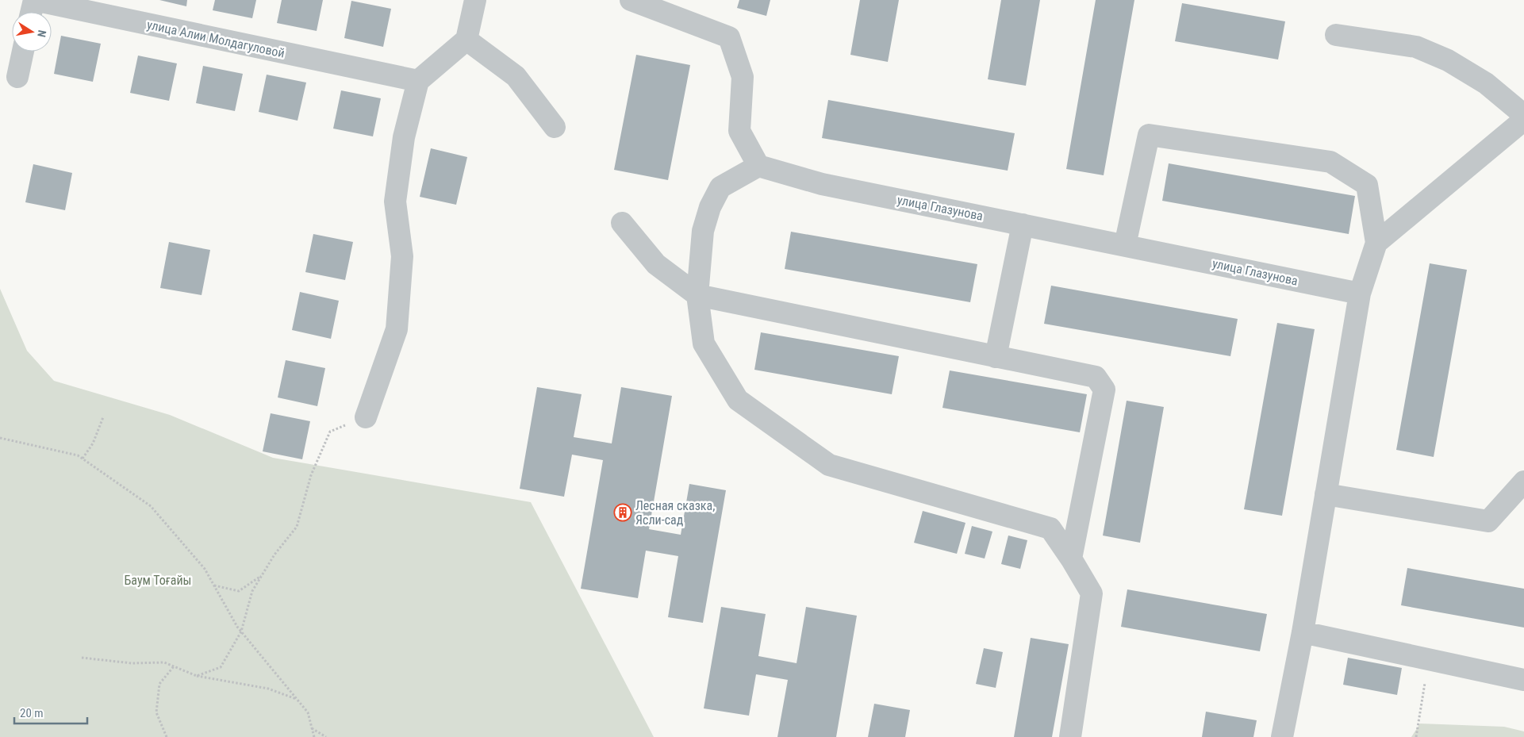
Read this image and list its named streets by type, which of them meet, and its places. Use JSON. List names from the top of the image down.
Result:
{
  "streets": {
    "street": ["улица Алии Молдагуловой", "улица Глазунова"]
  },
  "parks": ["Баум Тоғайы"],
  "places": {
    "building": ["Лесная сказка, Ясли-сад"]
  },
  "scale_bar": "20 m",
  "north": "right"
}
